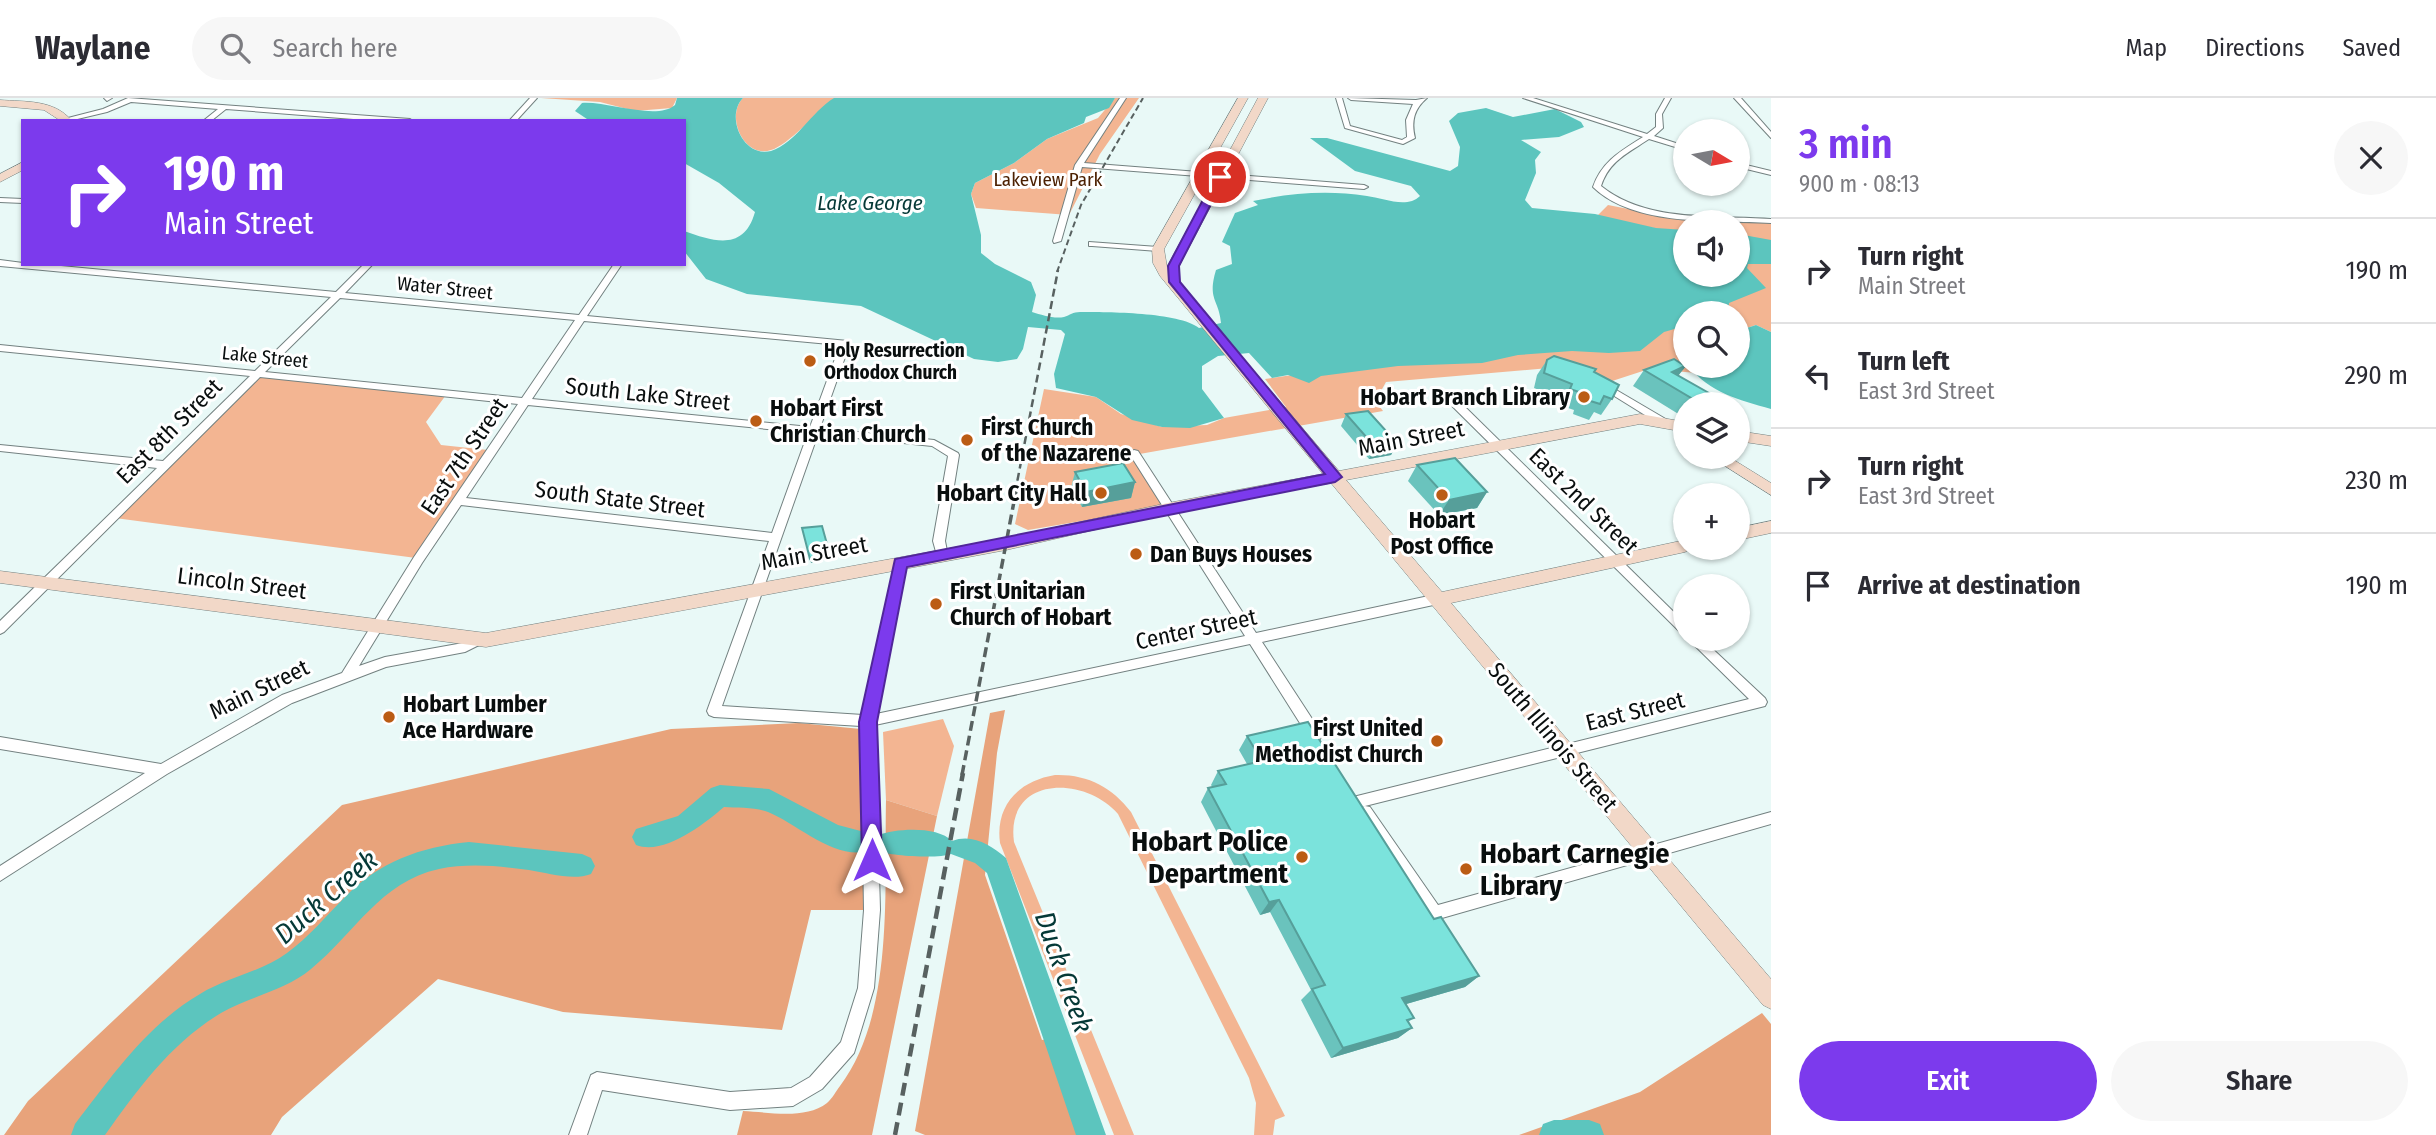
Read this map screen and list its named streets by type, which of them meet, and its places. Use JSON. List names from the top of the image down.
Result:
{
  "streets": {
    "street": [
      "Water Street",
      "Lake Street",
      "South Lake Street",
      "East 8th Street",
      "Main Street",
      "East 7th Street",
      "South State Street",
      "East 2nd Street",
      "Lincoln Street",
      "Center Street",
      "East Street",
      "South Illinois Street"
    ]
  },
  "crossings": [
    ["Water Street", "East 8th Street"],
    ["Water Street", "East 7th Street"],
    ["Lake Street", "South Lake Street"],
    ["Lake Street", "East 8th Street"],
    ["Lake Street", "East 7th Street"],
    ["South Lake Street", "Main Street"],
    ["South Lake Street", "East 7th Street"],
    ["East 8th Street", "Lincoln Street"],
    ["Main Street", "East 7th Street"],
    ["Main Street", "East 2nd Street"],
    ["Main Street", "Lincoln Street"],
    ["Main Street", "Center Street"],
    ["Main Street", "South Illinois Street"],
    ["East 7th Street", "South State Street"],
    ["East 7th Street", "Lincoln Street"],
    ["East 2nd Street", "Center Street"],
    ["Center Street", "South Illinois Street"],
    ["East Street", "South Illinois Street"]
  ],
  "water": ["Lake George", "Duck Creek"],
  "parks": ["Lakeview Park"],
  "places": [
    "Holy Resurrection Orthodox Church",
    "Hobart Branch Library",
    "Hobart First Christian Church",
    "First Church of the Nazarene",
    "Hobart City Hall",
    "Hobart Post Office",
    "Dan Buys Houses",
    "First Unitarian Church of Hobart",
    "Hobart Lumber Ace Hardware",
    "First United Methodist Church",
    "Hobart Police Department",
    "Hobart Carnegie Library"
  ],
  "north": "right",
  "page": {
    "header": "Waylane",
    "search": "Search here",
    "nav": ["Map", "Directions", "Saved"],
    "heading": ["3 min", "900 m · 08:13"],
    "map_buttons": ["+", "−"],
    "turn": ["190 m", "Main Street"],
    "list": [
      {
        "name": "Turn right",
        "note": "Main Street",
        "value": "190 m"
      },
      {
        "name": "Turn left",
        "note": "East 3rd Street",
        "value": "290 m"
      },
      {
        "name": "Turn right",
        "note": "East 3rd Street",
        "value": "230 m"
      },
      {
        "name": "Arrive at destination",
        "value": "190 m"
      }
    ],
    "buttons": ["Exit", "Share"]
  }
}
